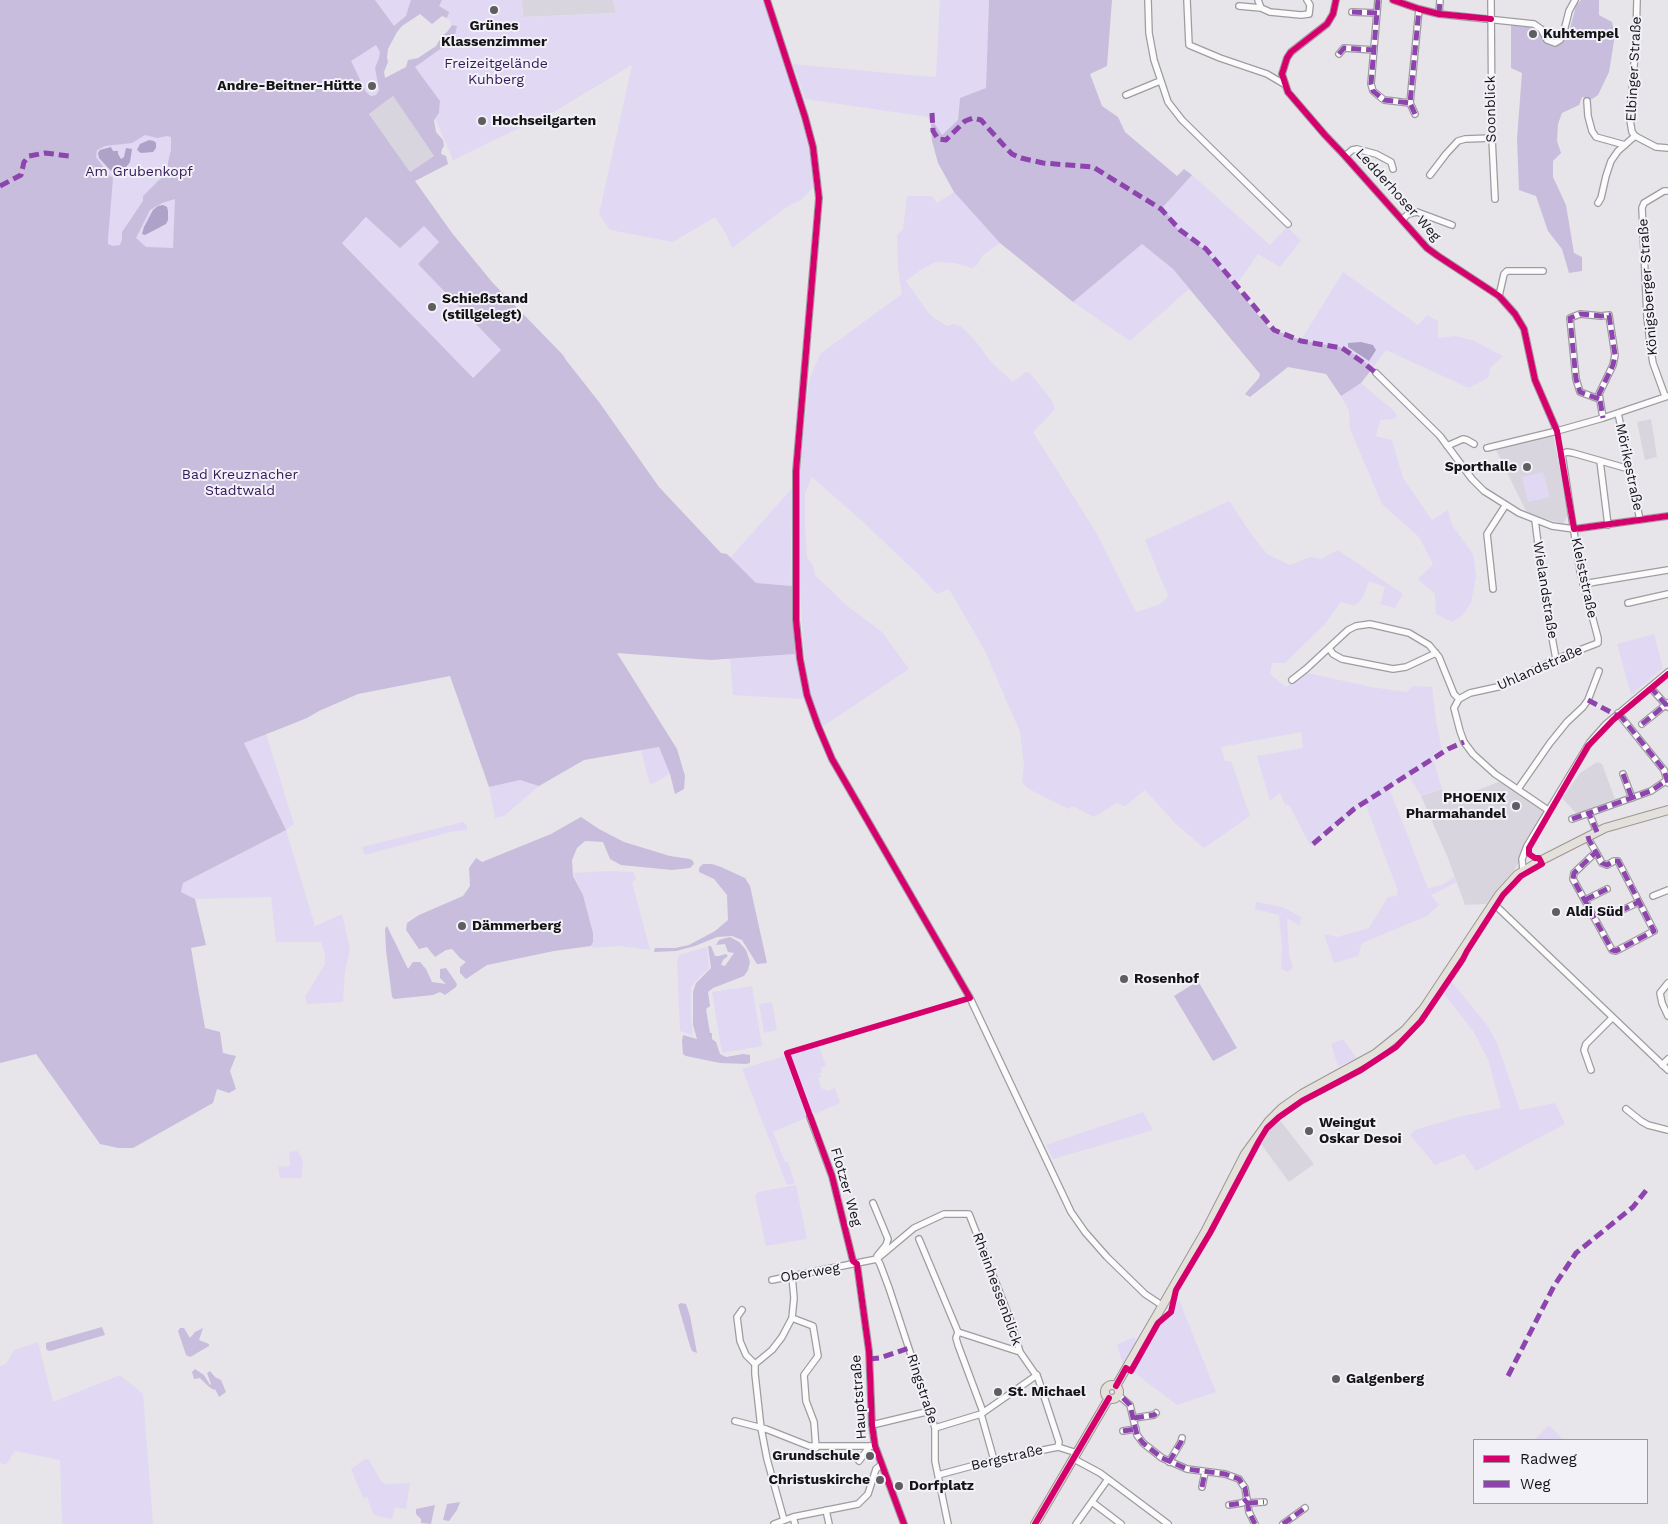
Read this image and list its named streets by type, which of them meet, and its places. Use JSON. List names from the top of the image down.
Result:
{
  "streets": {
    "street": [
      "Elbinger Straße",
      "Soonblick",
      "Ledderhoser Weg",
      "Königsberger Straße",
      "Mörikestraße",
      "Kleiststraße",
      "Wielandstraße",
      "Uhlandstraße",
      "Flotzer Weg",
      "Oberweg",
      "Rheinhessenblick",
      "Ringstraße",
      "Hauptstraße",
      "Bergstraße"
    ]
  },
  "crossings": [
    ["Kleiststraße", "Uhlandstraße"],
    ["Wielandstraße", "Uhlandstraße"],
    ["Flotzer Weg", "Oberweg"],
    ["Flotzer Weg", "Hauptstraße"],
    ["Oberweg", "Rheinhessenblick"],
    ["Oberweg", "Ringstraße"],
    ["Oberweg", "Hauptstraße"],
    ["Rheinhessenblick", "Bergstraße"],
    ["Ringstraße", "Bergstraße"]
  ],
  "parks": ["Freizeitgelände Kuhberg", "Am Grubenkopf", "Bad Kreuznacher Stadtwald"],
  "places": [
    "Grünes Klassenzimmer",
    "Kuhtempel",
    "Andre-Beitner-Hütte",
    "Hochseilgarten",
    "Schießstand (stillgelegt)",
    "Sporthalle",
    "PHOENIX Pharmahandel",
    "Aldi Süd",
    "Dämmerberg",
    "Rosenhof",
    "Weingut Oskar Desoi",
    "Galgenberg",
    "St. Michael",
    "Grundschule",
    "Christuskirche",
    "Dorfplatz"
  ],
  "legend": ["Radweg", "Weg"]
}
